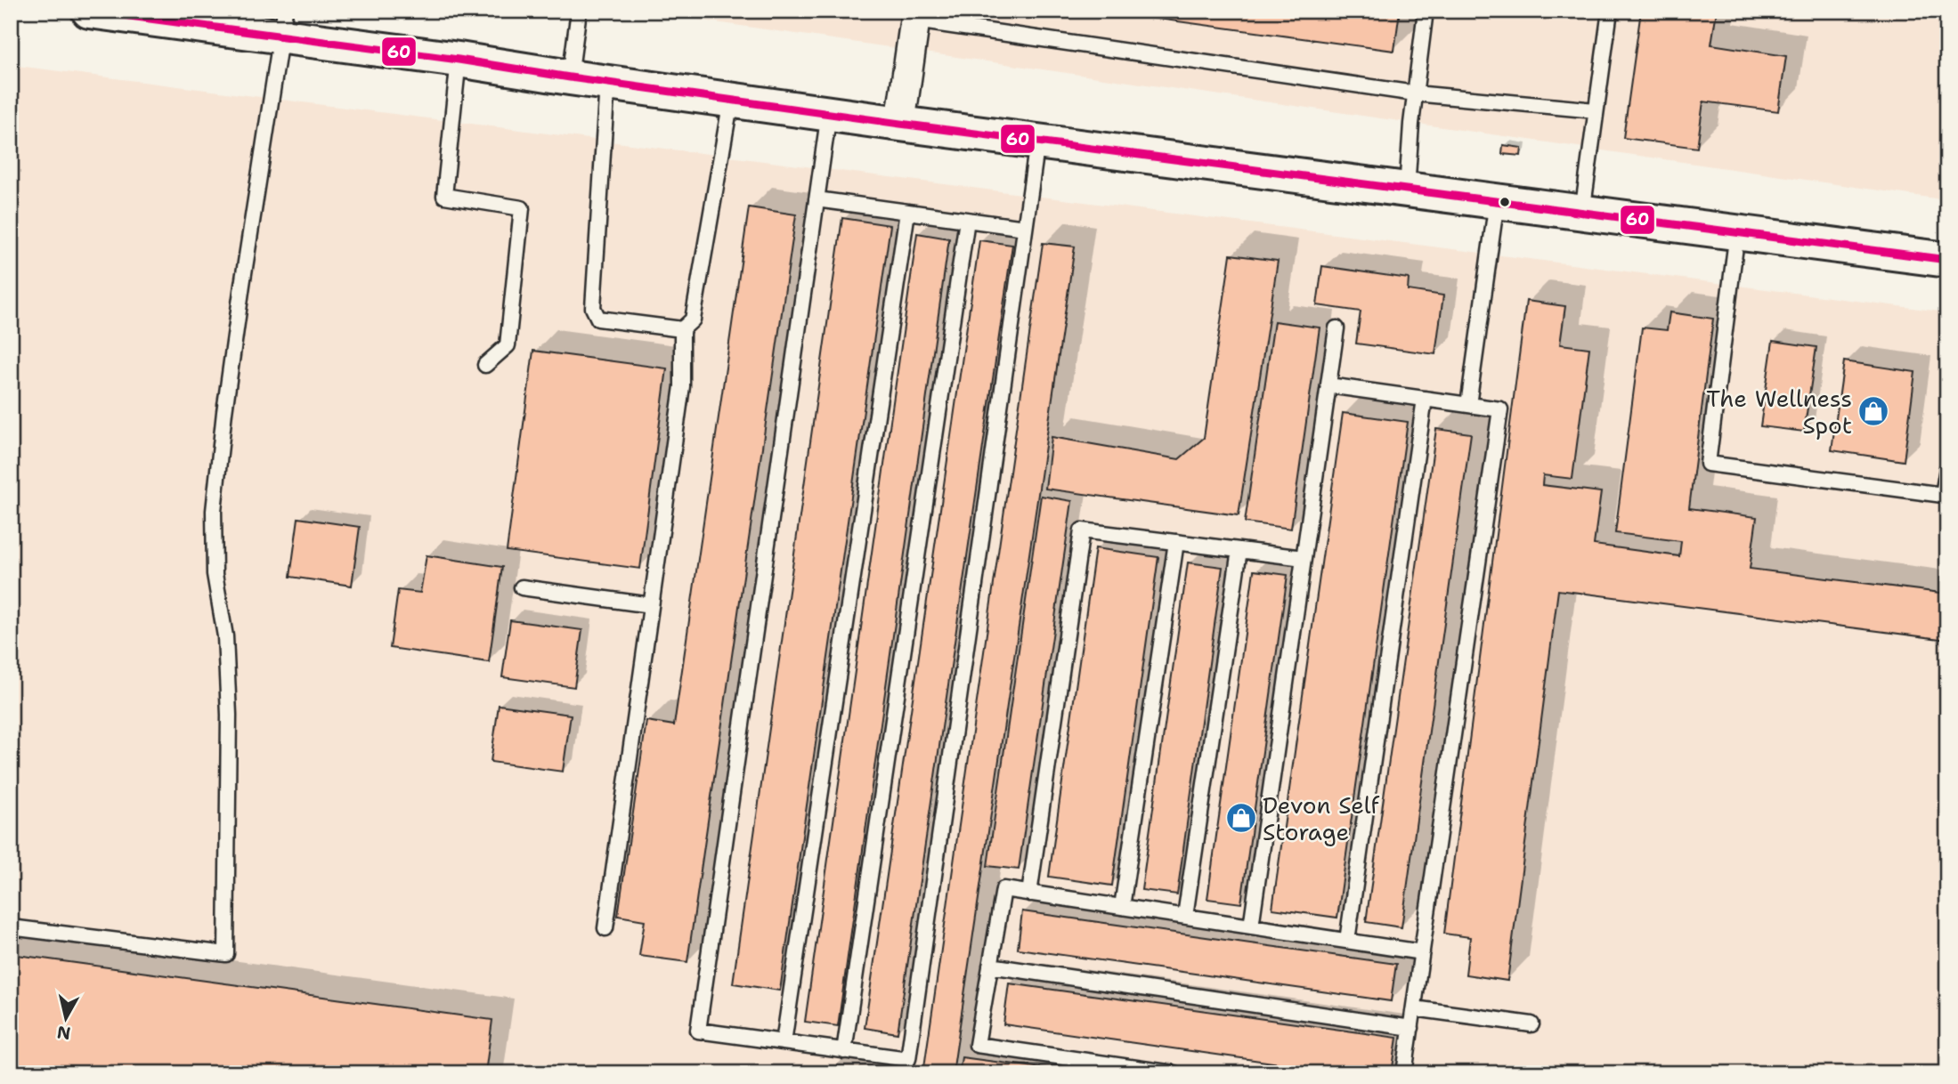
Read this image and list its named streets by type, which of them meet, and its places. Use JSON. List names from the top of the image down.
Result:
{
  "places": {
    "shop": ["The Wellness Spot", "Devon Self Storage"]
  },
  "lines": ["transit line 60"],
  "north": "bottom"
}
